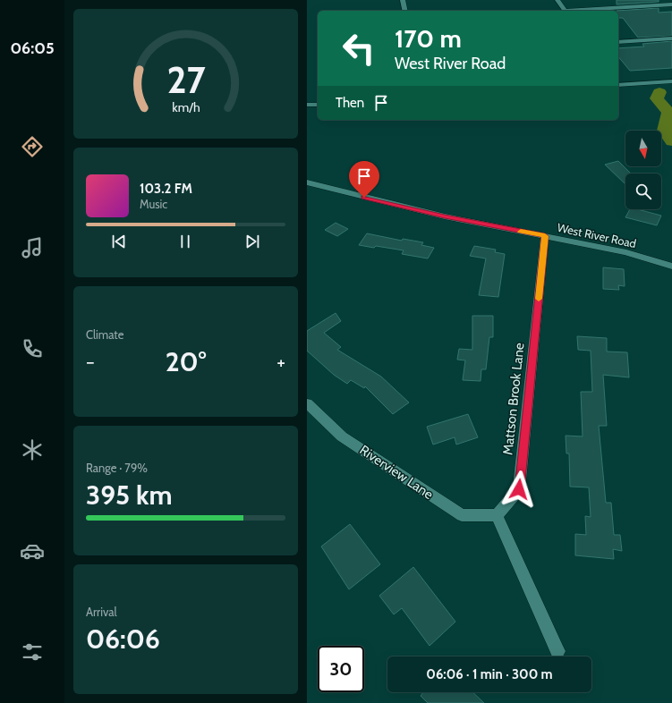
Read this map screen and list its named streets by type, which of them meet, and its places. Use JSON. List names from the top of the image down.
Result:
{
  "streets": {
    "street": ["West River Road", "Mattson Brook Lane", "Riverview Lane"]
  },
  "crossings": [
    ["West River Road", "Mattson Brook Lane"],
    ["Mattson Brook Lane", "Riverview Lane"]
  ],
  "north": "bottom",
  "page": {
    "tabs": "06:05",
    "turn": ["170 m", "West River Road"],
    "then": "Then",
    "song": ["103.2 FM", "Music"],
    "tile": [
      "Climate",
      ["Range · 79%", "395 km"],
      ["Arrival", "06:06"]
    ],
    "heat": ["−", "20°", "+"],
    "limit": "30",
    "trip": "06:06 · 1 min · 300 m",
    "gauge": ["27", "km/h"]
  }
}
